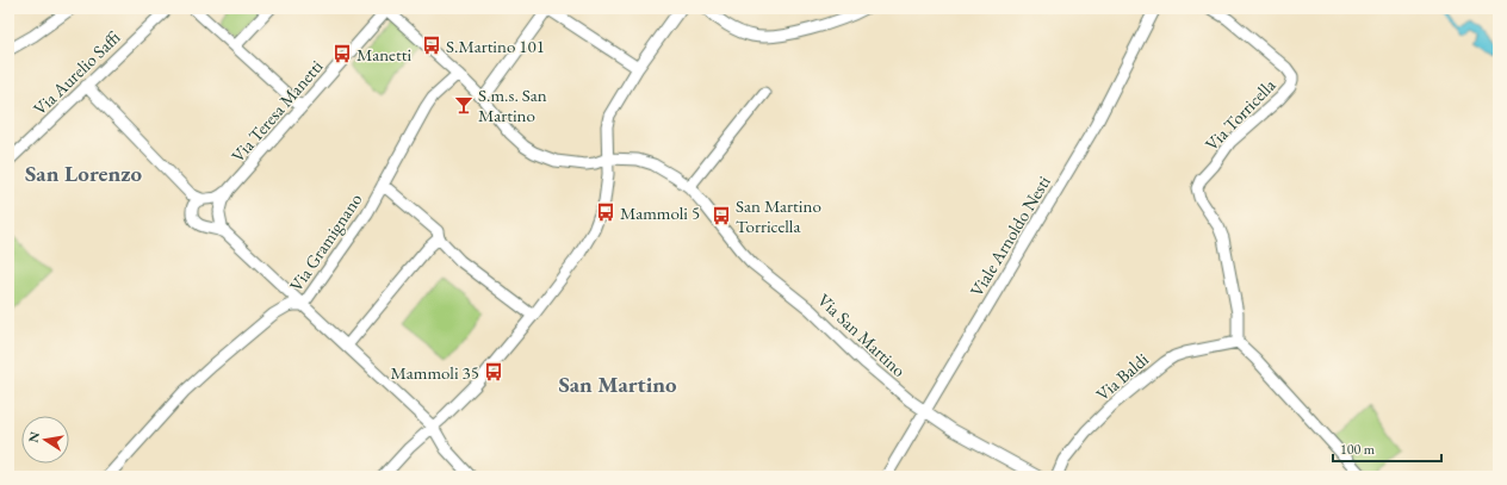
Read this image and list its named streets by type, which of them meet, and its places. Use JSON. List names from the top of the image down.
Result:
{
  "streets": {
    "street": [
      "Via Aurelio Saffi",
      "Via Teresa Manetti",
      "Via Torricella",
      "Viale Arnoldo Nesti",
      "Via Gramignano",
      "Via San Martino",
      "Via Baldi"
    ]
  },
  "crossings": [
    ["Via Teresa Manetti", "Via San Martino"],
    ["Via Torricella", "Via Baldi"],
    ["Viale Arnoldo Nesti", "Via San Martino"],
    ["Via Gramignano", "Via San Martino"]
  ],
  "districts": ["San Lorenzo", "San Martino"],
  "places": {
    "bus stop": [
      "S.Martino 101",
      "Manetti",
      "Mammoli 5",
      "San Martino Torricella",
      "Mammoli 35"
    ],
    "bar": ["S.m.s. San Martino"]
  },
  "scale_bar": "100 m",
  "north": "left"
}
